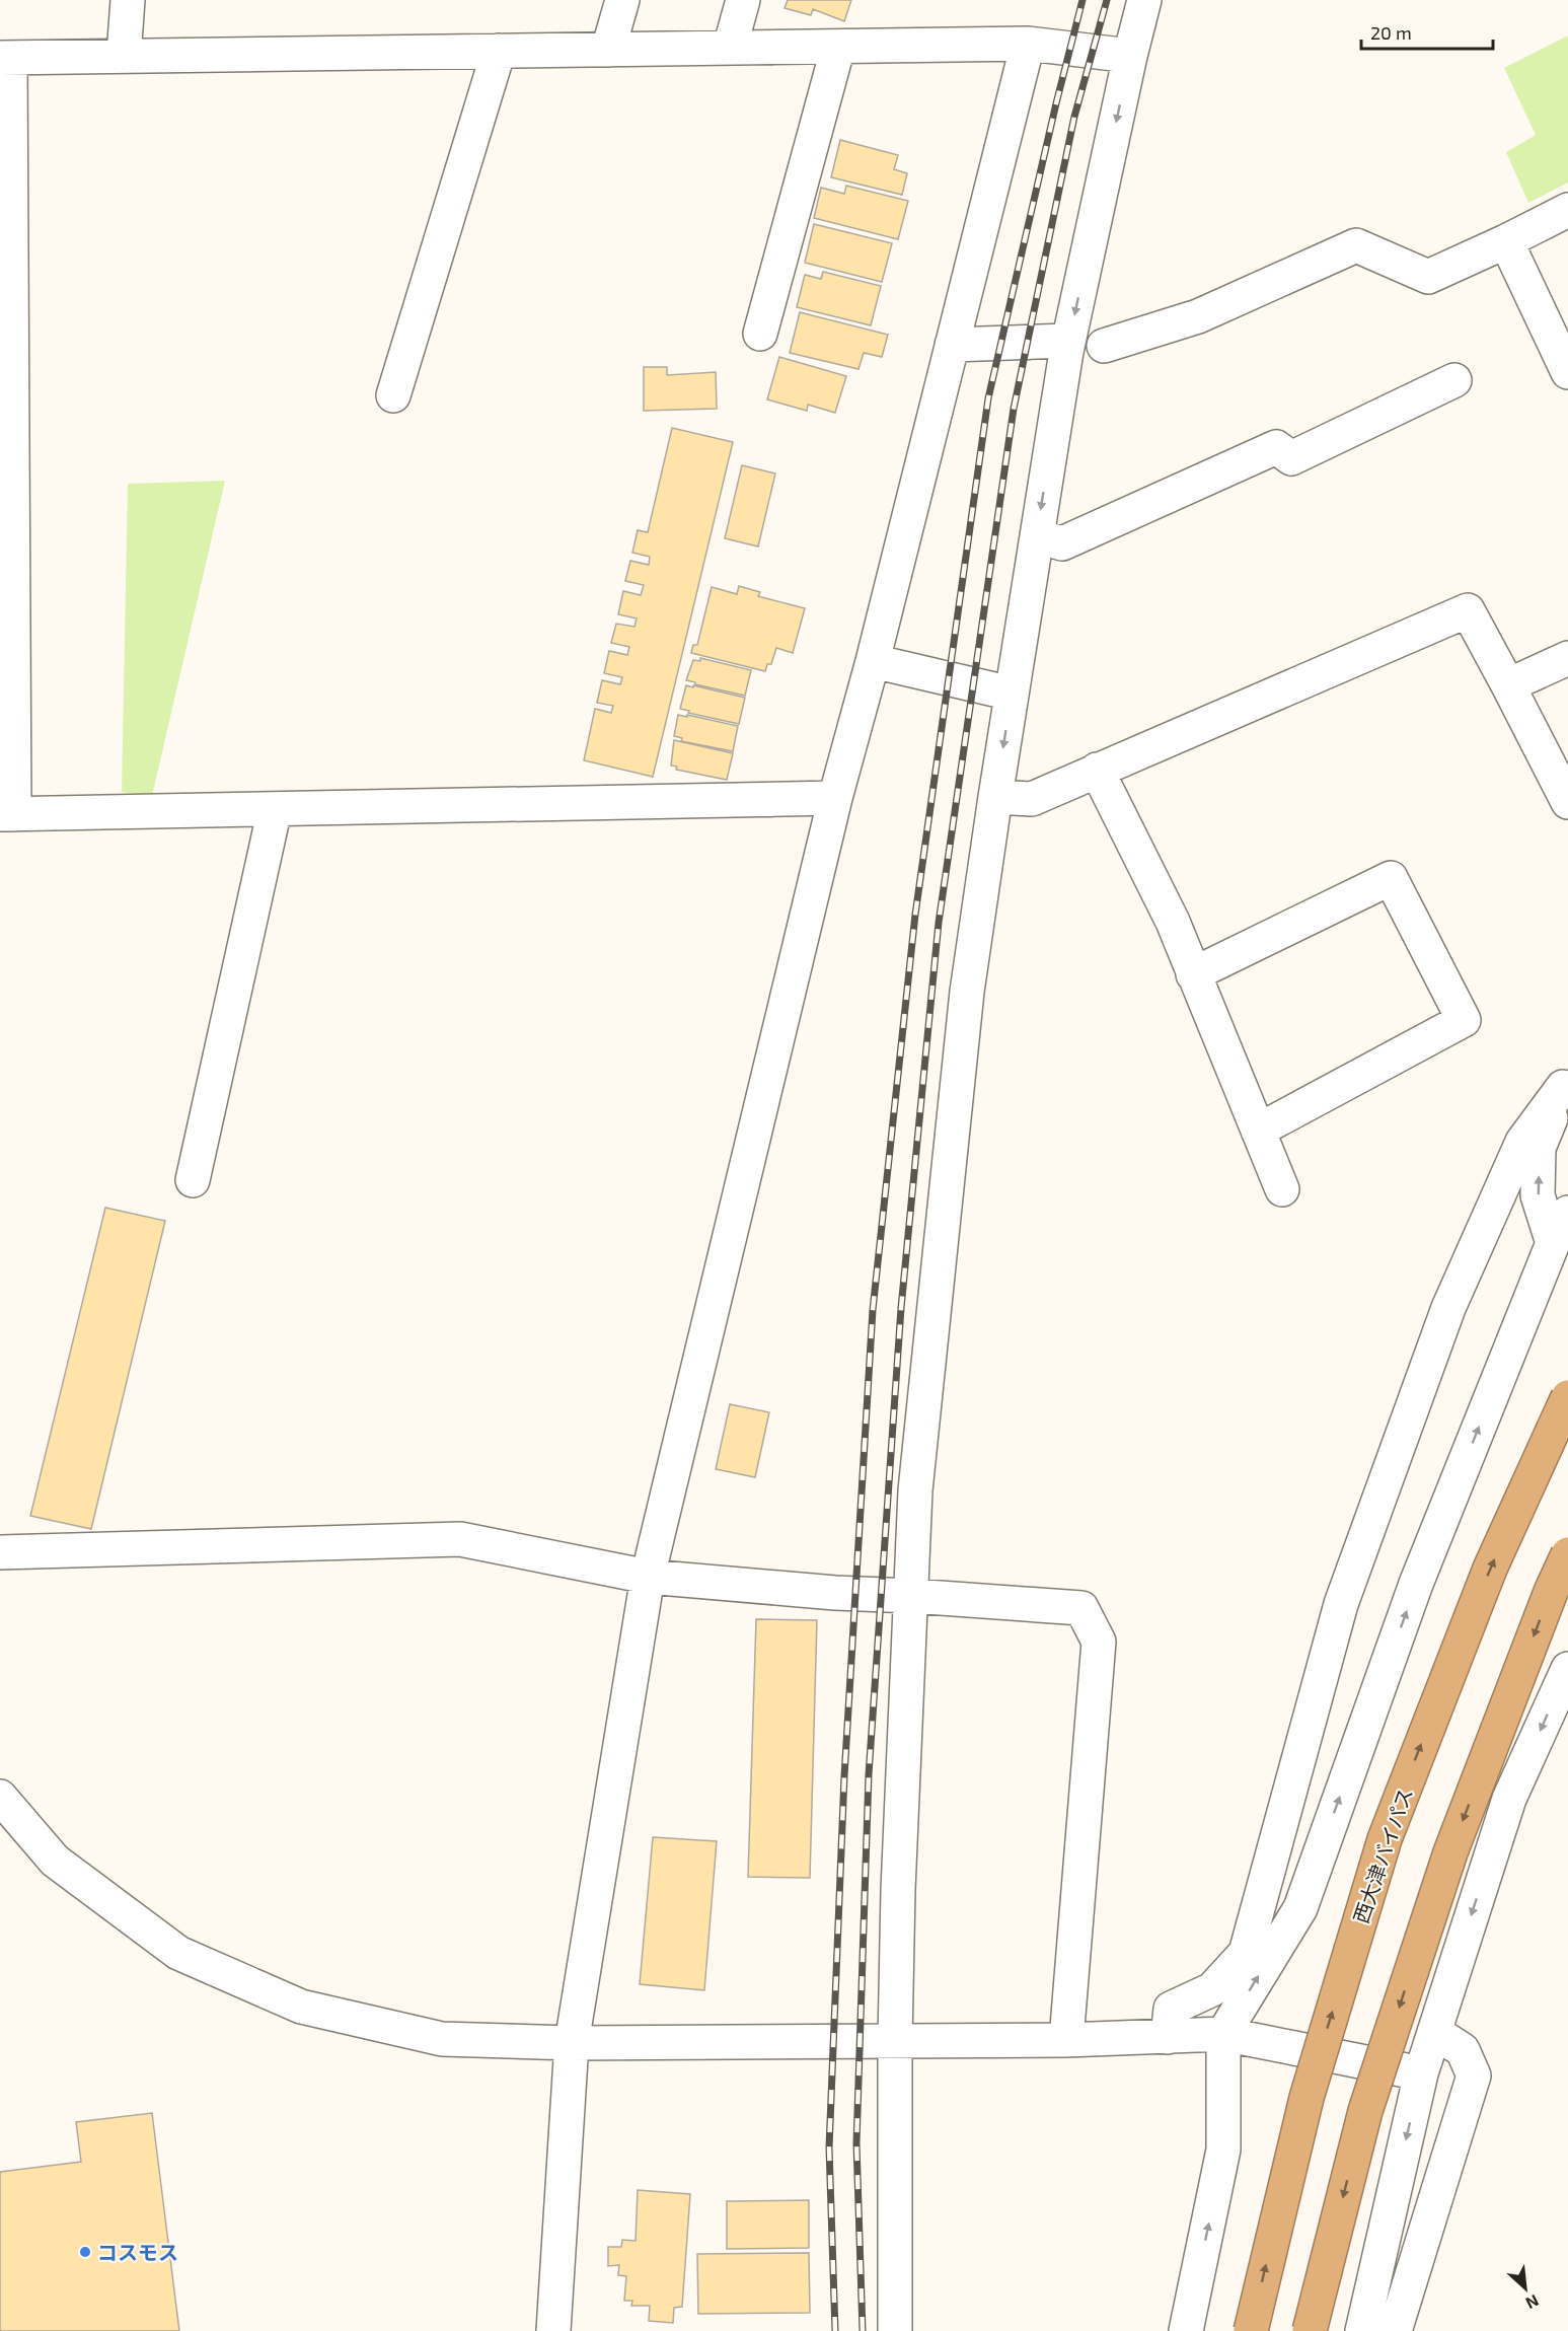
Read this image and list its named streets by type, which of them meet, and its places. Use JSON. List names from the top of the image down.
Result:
{
  "streets": {
    "highway": ["西大津バイパス"]
  },
  "places": ["コスモス"],
  "scale_bar": "20 m",
  "north": "bottom right"
}
